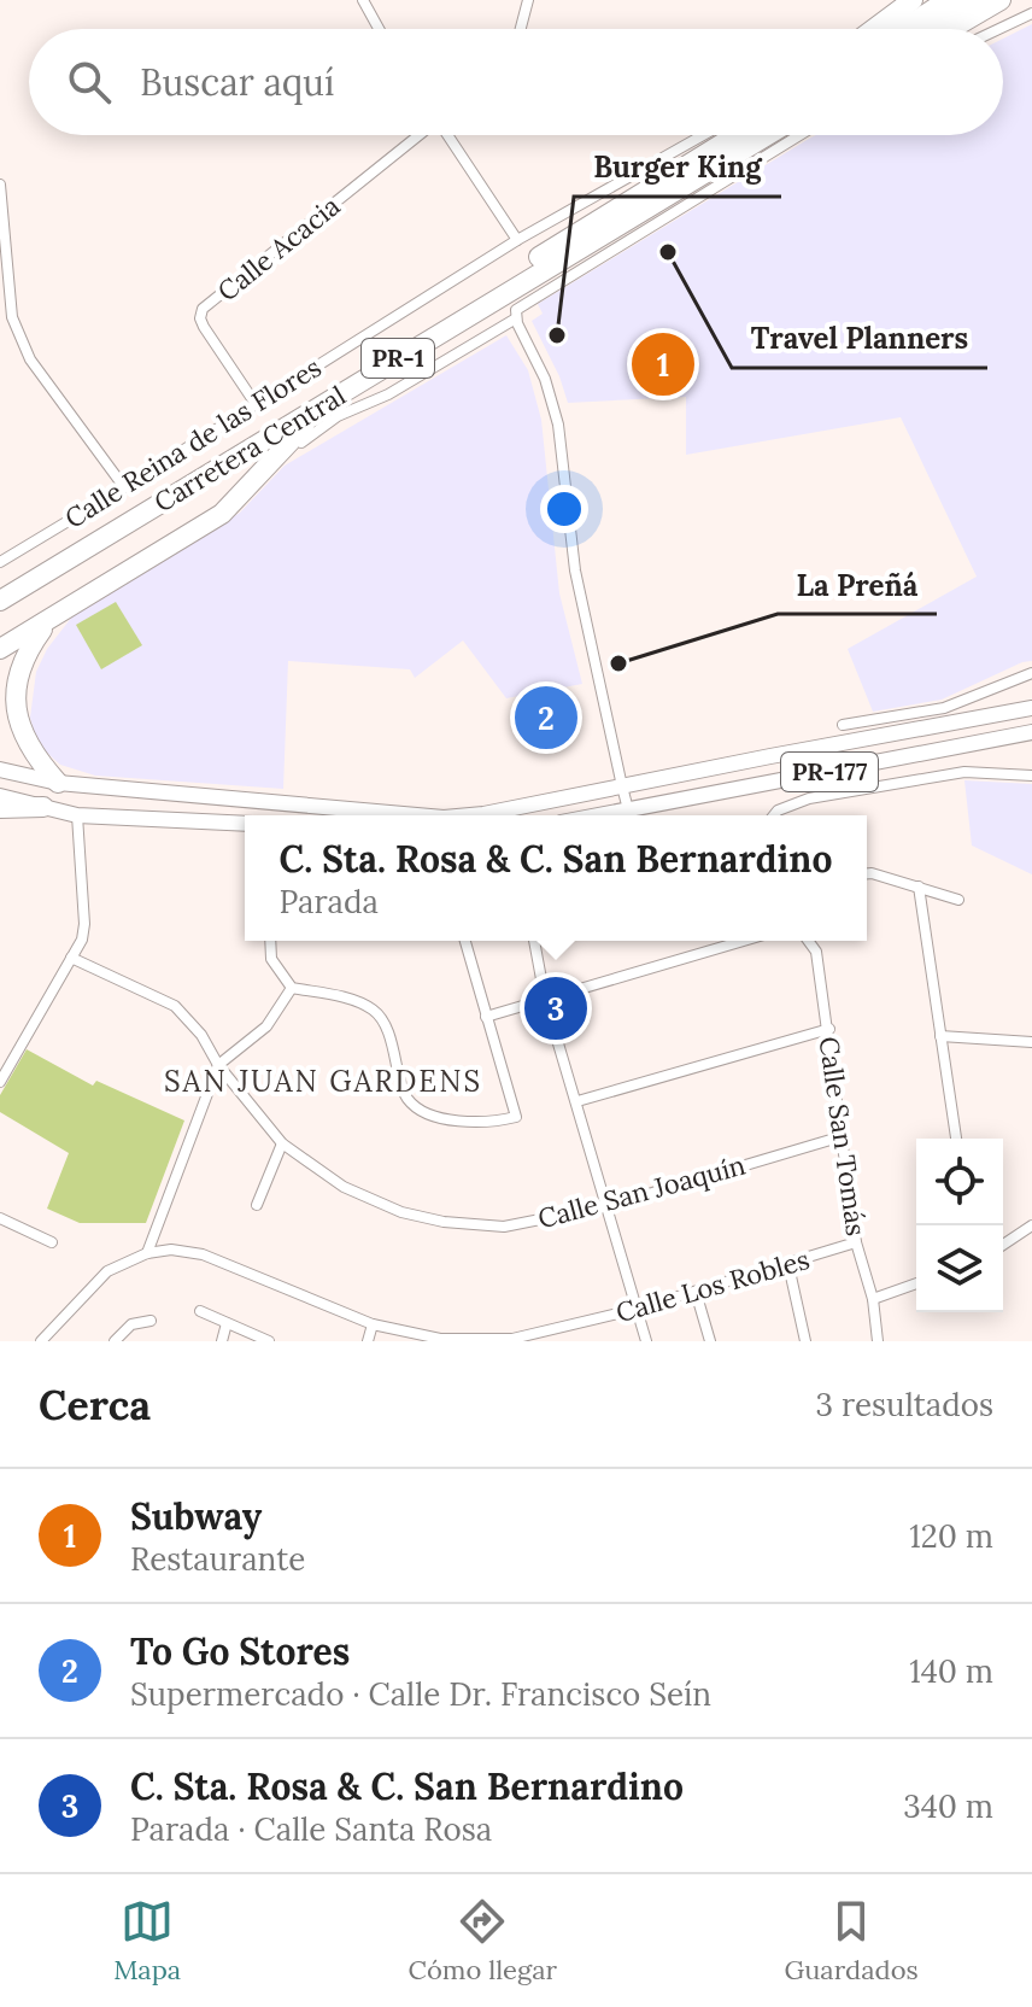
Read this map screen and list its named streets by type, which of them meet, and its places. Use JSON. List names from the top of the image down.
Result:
{
  "streets": {
    "highway": ["PR-1", "Carretera Central"],
    "main road": ["PR-177"],
    "street": [
      "Calle Acacia",
      "Calle Reina de las Flores",
      "Calle San Tomás",
      "Calle San Joaquín",
      "Calle Los Robles"
    ]
  },
  "crossings": [
    ["Calle Acacia", "Calle Reina de las Flores"],
    ["Calle San Tomás", "Calle San Joaquín"],
    ["Calle San Tomás", "Calle Los Robles"]
  ],
  "districts": ["SAN JUAN GARDENS"],
  "places": ["Travel Planners", "Burger King", "La Preñá"],
  "page": {
    "search": "Buscar aquí",
    "pins": ["1", "2", "3"],
    "popup": ["C. Sta. Rosa & C. San Bernardino", "Parada"],
    "heading": ["Cerca", "3 resultados"],
    "list": [
      {
        "mark": "1",
        "name": "Subway",
        "note": "Restaurante",
        "value": "120 m"
      },
      {
        "mark": "2",
        "name": "To Go Stores",
        "note": "Supermercado · Calle Dr. Francisco Seín",
        "value": "140 m"
      },
      {
        "mark": "3",
        "name": "C. Sta. Rosa & C. San Bernardino",
        "note": "Parada · Calle Santa Rosa",
        "value": "340 m"
      }
    ],
    "nav": ["Mapa", "Cómo llegar", "Guardados"]
  }
}
